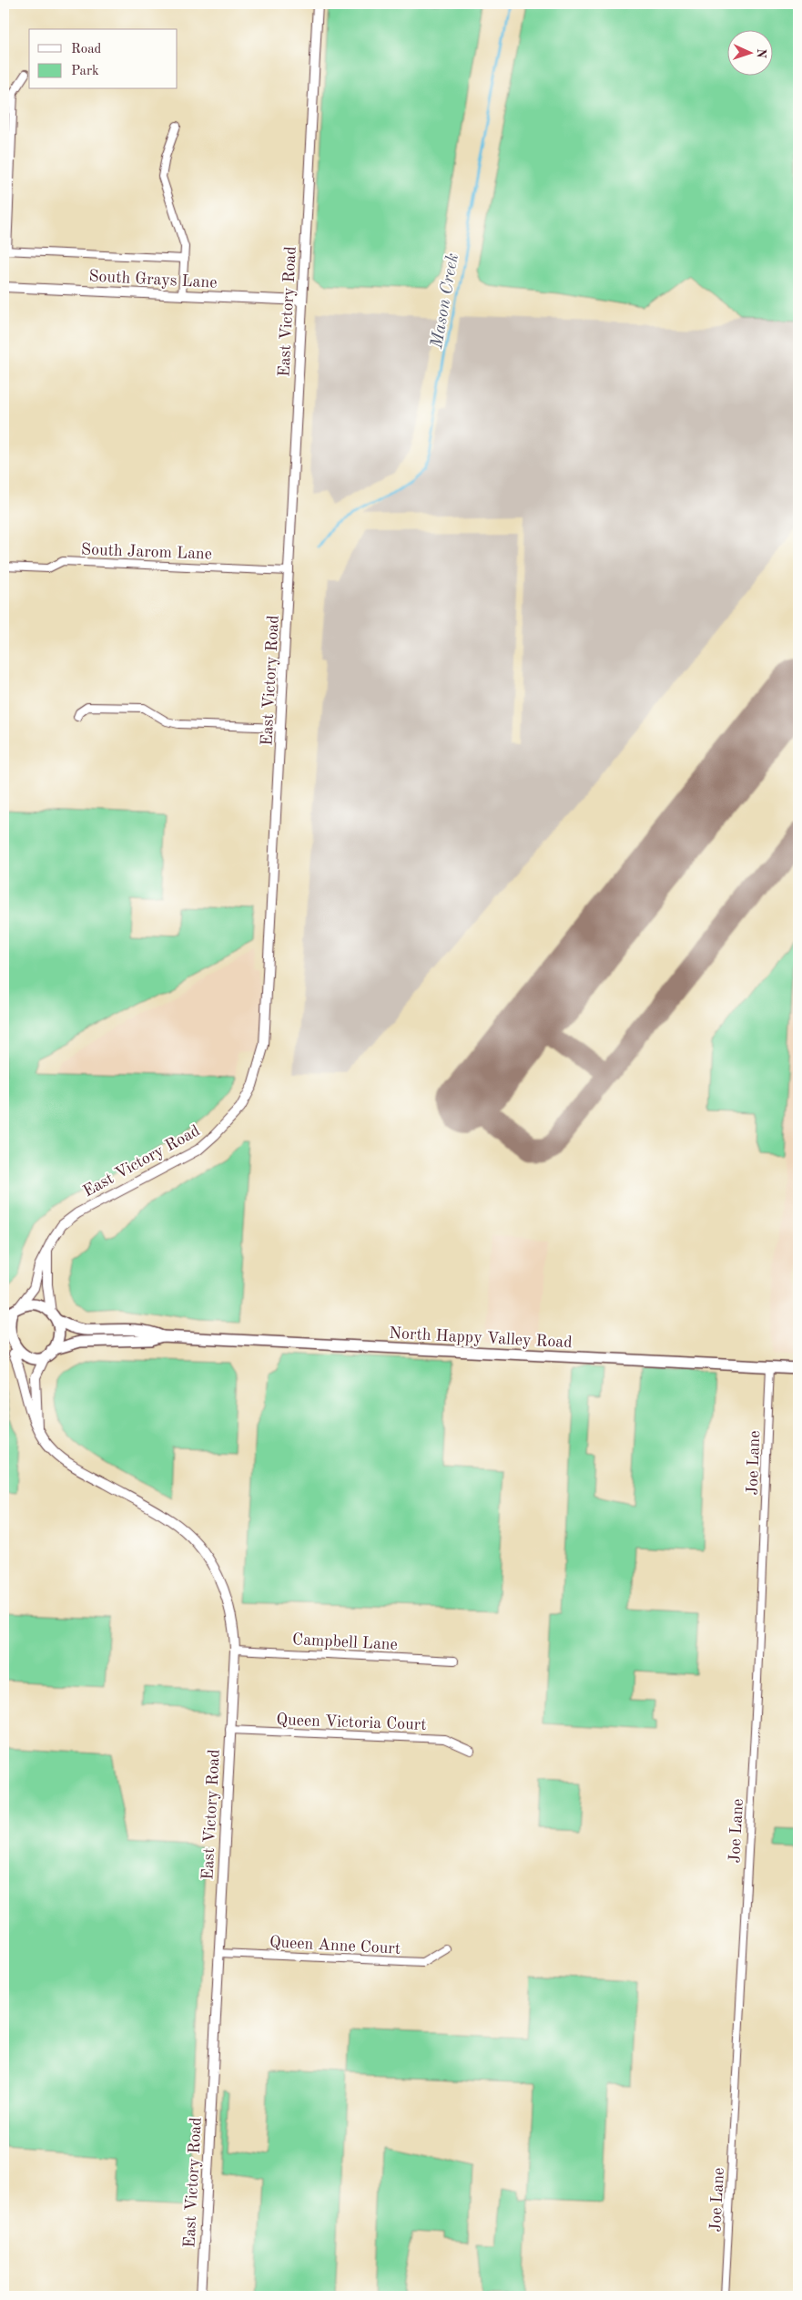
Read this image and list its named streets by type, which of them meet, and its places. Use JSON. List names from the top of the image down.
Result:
{
  "streets": {
    "main road": ["North Happy Valley Road"],
    "street": [
      "South Grays Lane",
      "East Victory Road",
      "South Jarom Lane",
      "Joe Lane",
      "Campbell Lane",
      "Queen Victoria Court",
      "Queen Anne Court"
    ]
  },
  "crossings": [
    ["South Grays Lane", "East Victory Road"],
    ["East Victory Road", "South Jarom Lane"],
    ["East Victory Road", "North Happy Valley Road"],
    ["East Victory Road", "Campbell Lane"],
    ["East Victory Road", "Queen Victoria Court"],
    ["East Victory Road", "Queen Anne Court"],
    ["North Happy Valley Road", "Joe Lane"]
  ],
  "water": ["Mason Creek"],
  "legend": ["Road", "Park"],
  "north": "right"
}
